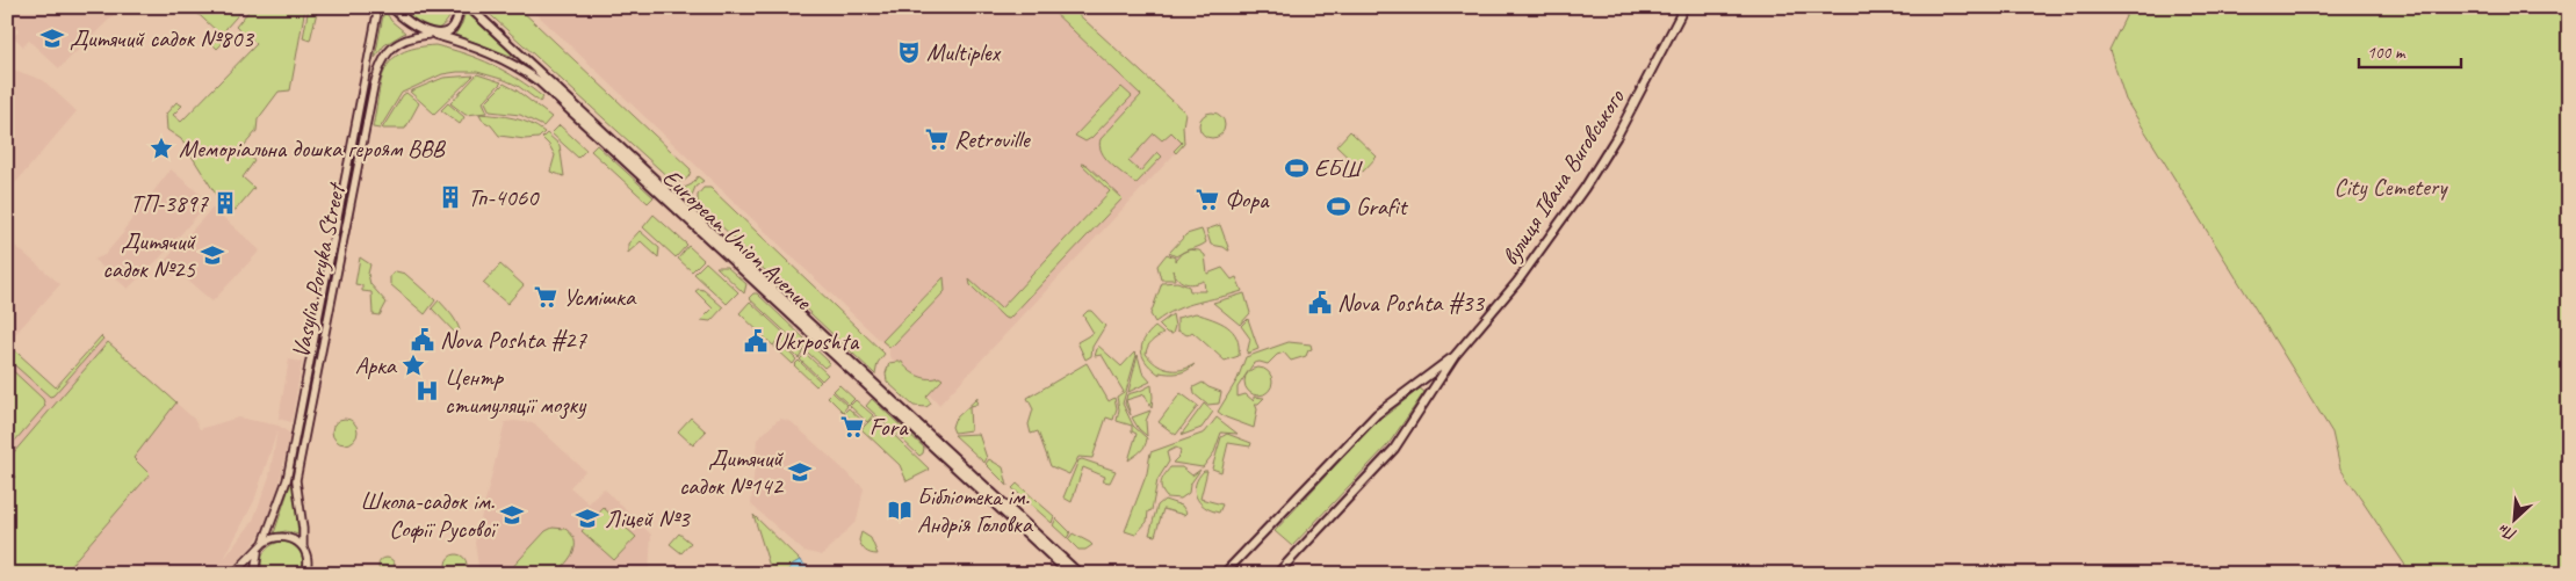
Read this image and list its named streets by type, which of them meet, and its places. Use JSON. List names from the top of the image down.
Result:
{
  "streets": {
    "main road": ["вулиця Івана Виговського", "European Union Avenue"],
    "street": ["Vasylia Poryka Street"]
  },
  "crossings": [
    ["European Union Avenue", "Vasylia Poryka Street"]
  ],
  "parks": ["City Cemetery"],
  "places": {
    "school or university": [
      "Дитячий садок №803",
      "Дитячий садок №25",
      "Дитячий садок №142",
      "Школа-садок ім. Софії Русової",
      "Ліцей №3"
    ],
    "theatre": ["Multiplex"],
    "supermarket": [
      "Retroville",
      "Фора",
      "Усмішка",
      "Fora"
    ],
    "place": ["Меморіальна дошка героям ВВВ", "Арка"],
    "sports": ["ЕБШ", "Grafit"],
    "building": ["Тп-4060", "ТП-3897"],
    "public building": ["Nova Poshta #33", "Nova Poshta #27", "Ukrposhta"],
    "hospital": ["Центр стимуляції мозку"],
    "library": ["Бібліотека ім. Андрія Головка"]
  },
  "scale_bar": "100 m",
  "north": "bottom left"
}
